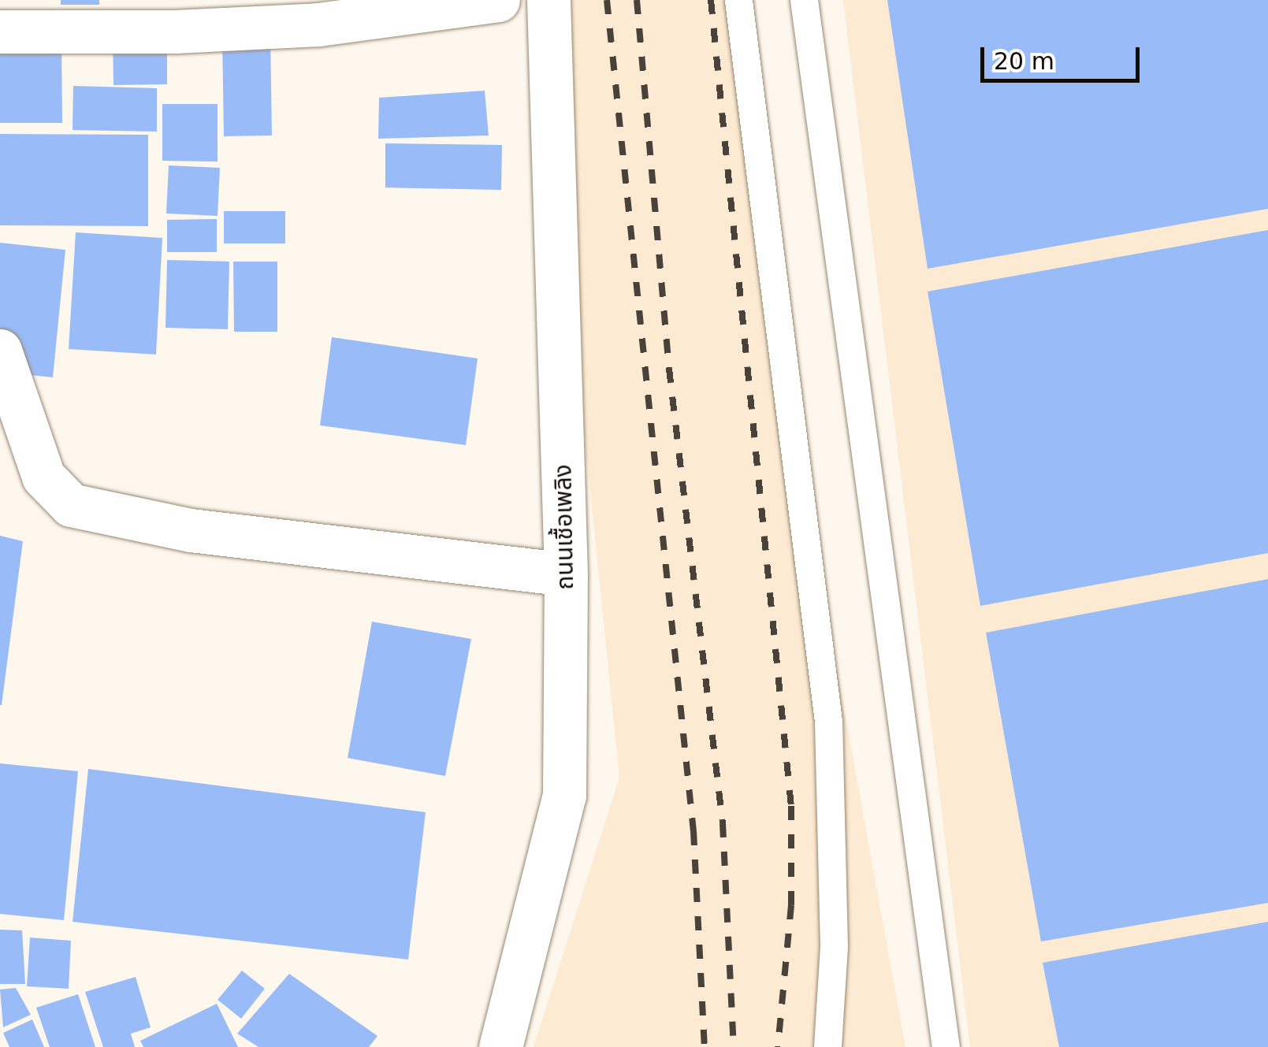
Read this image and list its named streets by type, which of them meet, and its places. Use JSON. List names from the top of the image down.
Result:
{
  "streets": {
    "street": ["ถนนเชื้อเพลิง"]
  },
  "scale_bar": "20 m"
}
